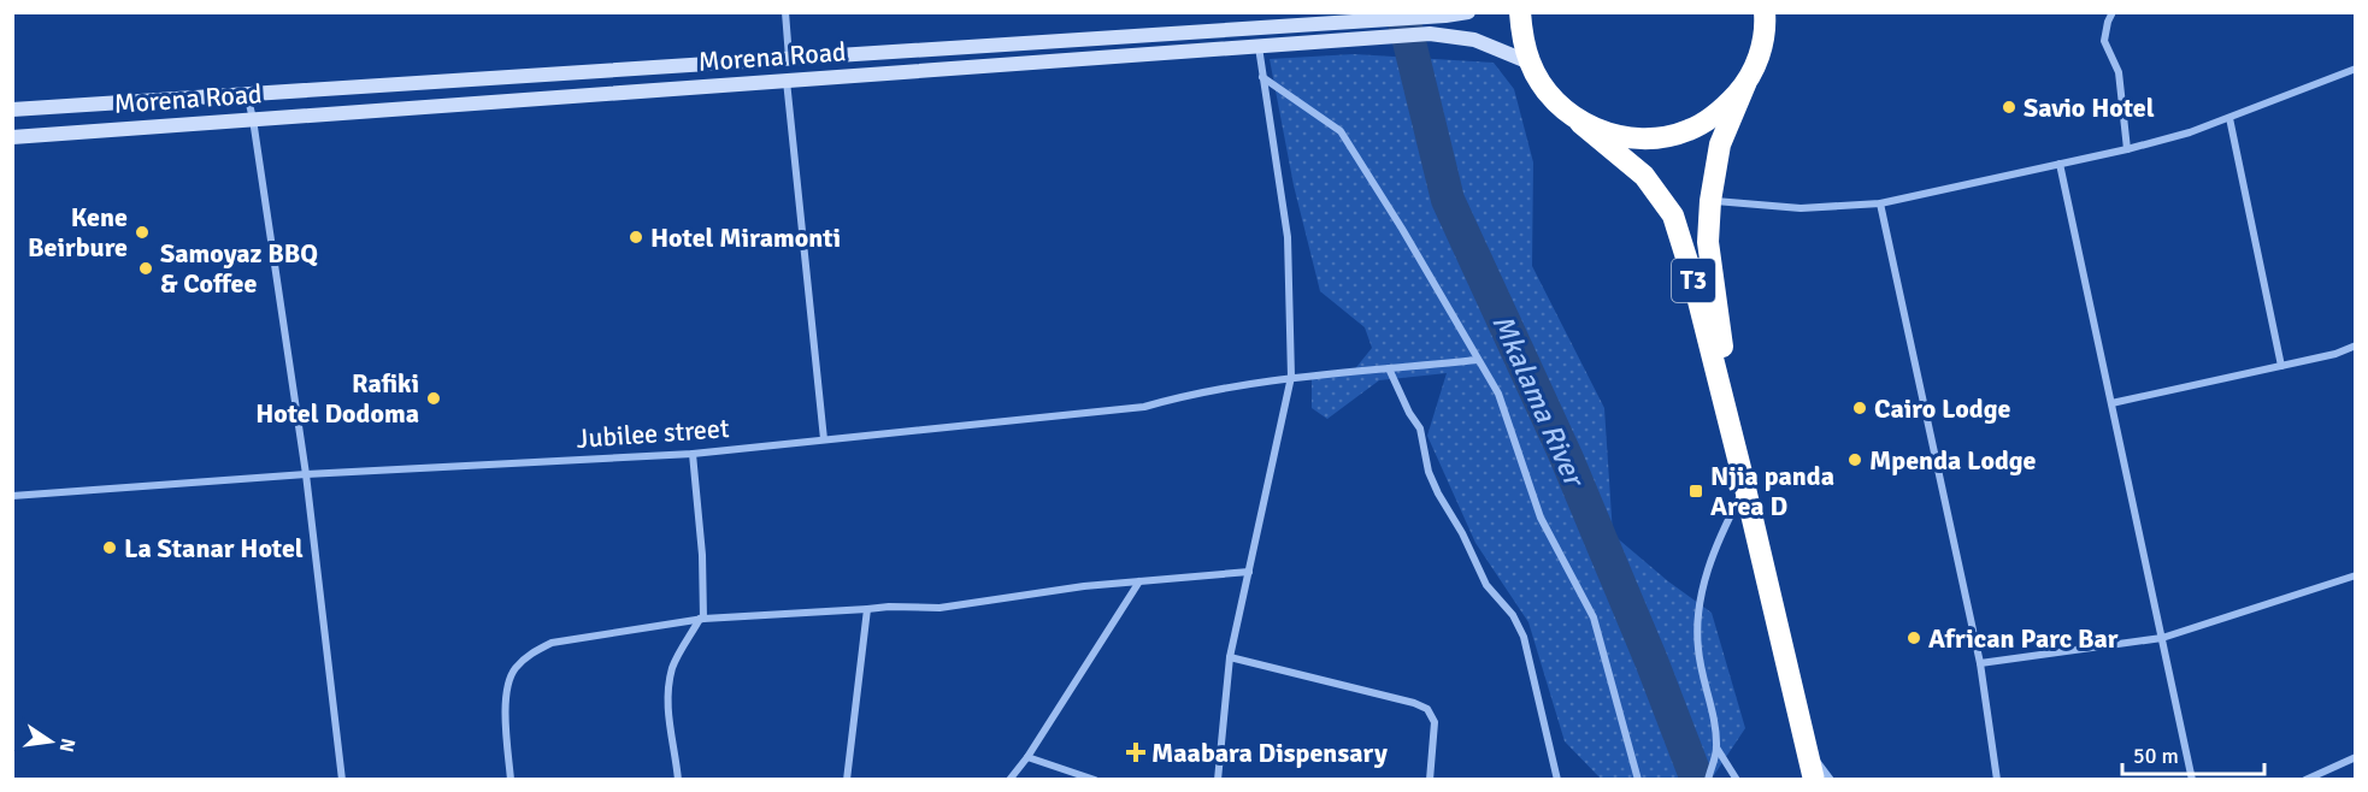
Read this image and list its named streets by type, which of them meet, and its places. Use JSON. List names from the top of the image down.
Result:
{
  "streets": {
    "highway": ["T3"],
    "main road": ["Morena Road"],
    "street": ["Jubilee street"]
  },
  "crossings": [
    ["Morena Road", "T3"]
  ],
  "water": ["Mkalama River"],
  "places": {
    "other": [
      "Savio Hotel",
      "Kene Beirbure",
      "Hotel Miramonti",
      "Samoyaz BBQ & Coffee",
      "Rafiki Hotel Dodoma",
      "Cairo Lodge",
      "Mpenda Lodge",
      "La Stanar Hotel",
      "African Parc Bar"
    ],
    "transit": ["Njia panda Area D"],
    "health": ["Maabara Dispensary"]
  },
  "scale_bar": "50 m",
  "north": "right"
}
